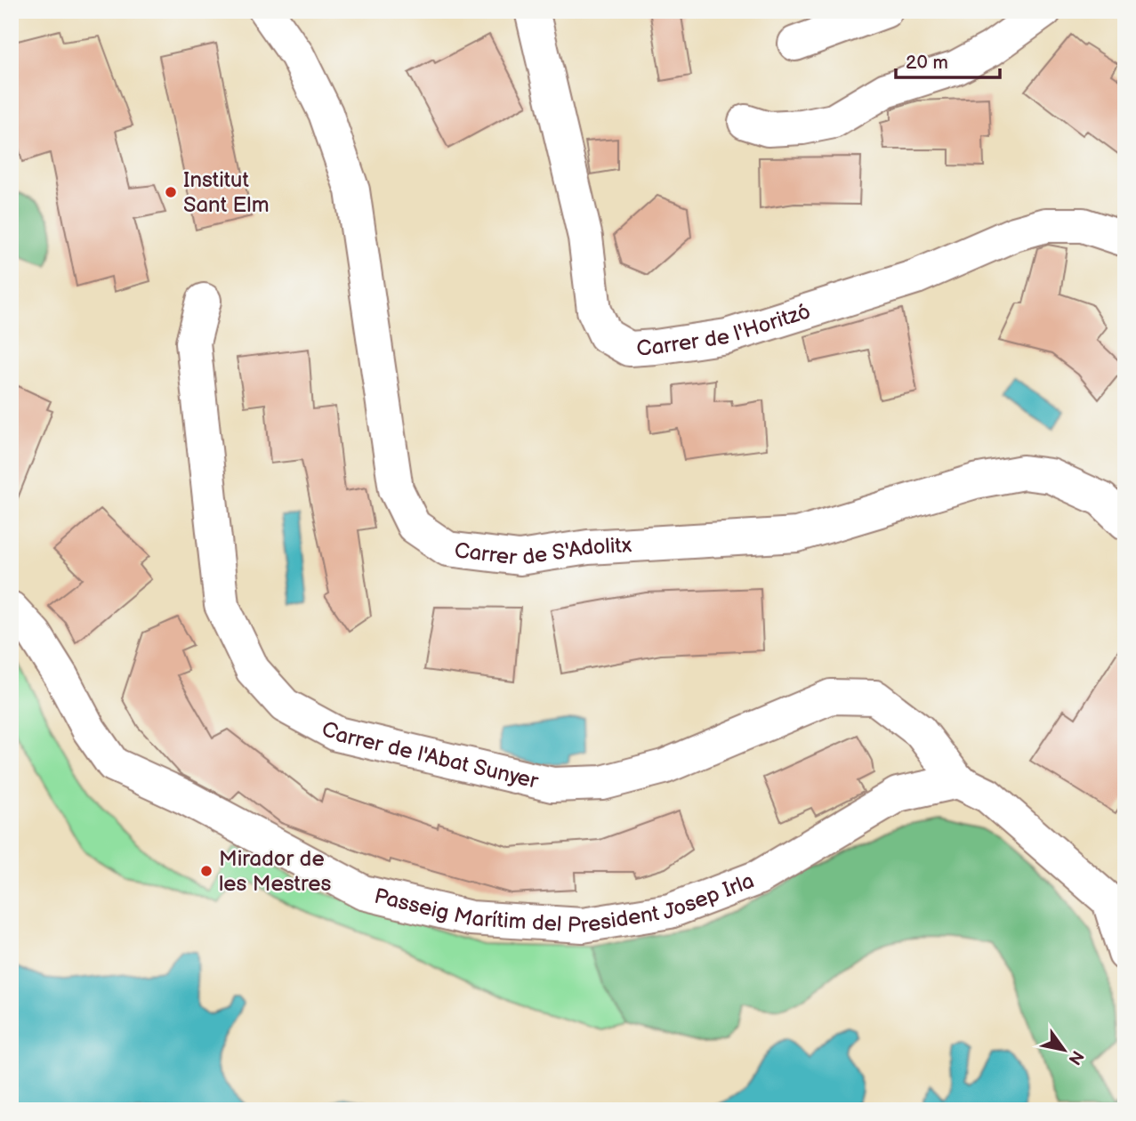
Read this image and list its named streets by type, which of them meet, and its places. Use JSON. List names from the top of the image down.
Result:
{
  "streets": {
    "street": [
      "Carrer de l'Horitzó",
      "Carrer de S'Adolitx",
      "Carrer de l'Abat Sunyer",
      "Passeig Marítim del President Josep Irla"
    ]
  },
  "crossings": [
    ["Carrer de l'Abat Sunyer", "Passeig Marítim del President Josep Irla"]
  ],
  "places": ["Institut Sant Elm", "Mirador de les Mestres"],
  "scale_bar": "20 m",
  "north": "bottom right"
}
